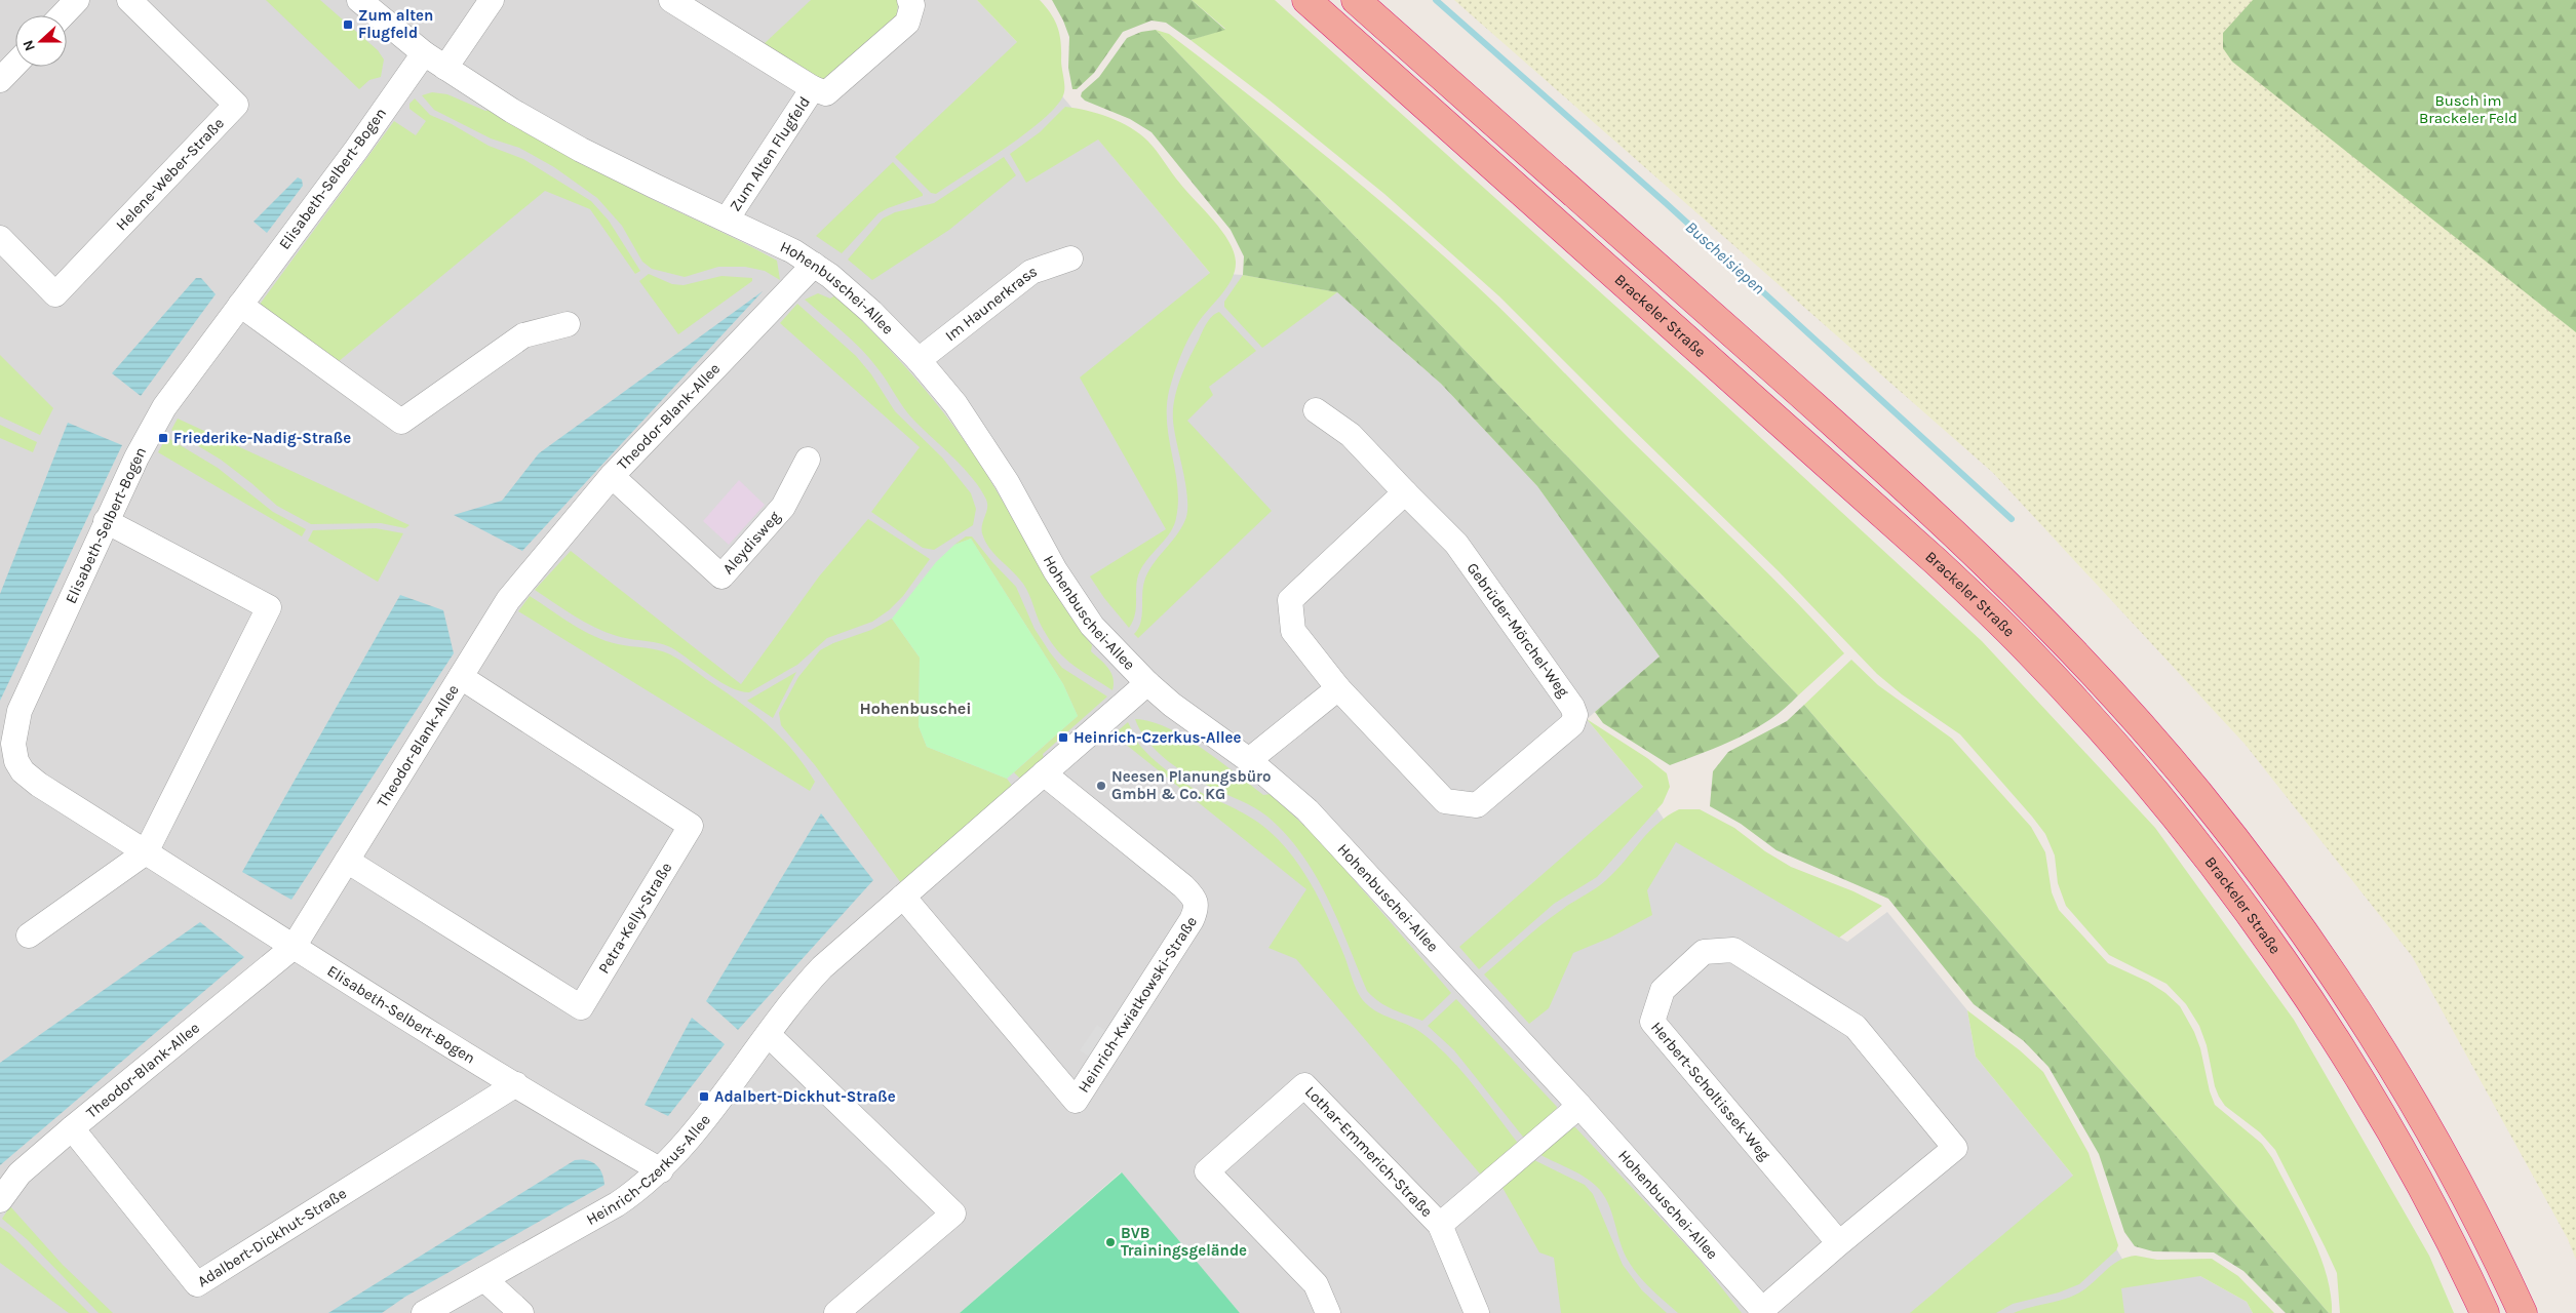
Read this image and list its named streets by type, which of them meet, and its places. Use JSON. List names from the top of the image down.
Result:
{
  "streets": {
    "highway": ["Brackeler Straße"],
    "street": [
      "Zum Alten Flugfeld",
      "Helene-Weber-Straße",
      "Elisabeth-Selbert-Bogen",
      "Hohenbuschei-Allee",
      "Im Haunerkrass",
      "Theodor-Blank-Allee",
      "Aleydisweg",
      "Gebrüder-Mörchel-Weg",
      "Petra-Kelly-Straße",
      "Heinrich-Kwiatkowski-Straße",
      "Herbert-Scholtissek-Weg",
      "Lothar-Emmerich-Straße",
      "Heinrich-Czerkus-Allee",
      "Adalbert-Dickhut-Straße"
    ]
  },
  "crossings": [
    ["Zum Alten Flugfeld", "Hohenbuschei-Allee"],
    ["Elisabeth-Selbert-Bogen", "Hohenbuschei-Allee"],
    ["Elisabeth-Selbert-Bogen", "Theodor-Blank-Allee"],
    ["Elisabeth-Selbert-Bogen", "Heinrich-Czerkus-Allee"],
    ["Elisabeth-Selbert-Bogen", "Adalbert-Dickhut-Straße"],
    ["Hohenbuschei-Allee", "Im Haunerkrass"],
    ["Hohenbuschei-Allee", "Theodor-Blank-Allee"],
    ["Hohenbuschei-Allee", "Herbert-Scholtissek-Weg"],
    ["Hohenbuschei-Allee", "Lothar-Emmerich-Straße"],
    ["Hohenbuschei-Allee", "Heinrich-Czerkus-Allee"],
    ["Theodor-Blank-Allee", "Aleydisweg"],
    ["Theodor-Blank-Allee", "Petra-Kelly-Straße"],
    ["Theodor-Blank-Allee", "Adalbert-Dickhut-Straße"],
    ["Heinrich-Kwiatkowski-Straße", "Heinrich-Czerkus-Allee"]
  ],
  "districts": ["Hohenbuschei"],
  "water": ["Buscheisiepen"],
  "parks": ["Busch im Brackeler Feld"],
  "places": {
    "transit": [
      "Zum alten Flugfeld",
      "Friederike-Nadig-Straße",
      "Heinrich-Czerkus-Allee",
      "Adalbert-Dickhut-Straße"
    ],
    "other": ["Neesen Planungsbüro GmbH & Co. KG", "BVB Trainingsgelände"]
  },
  "north": "left"
}
